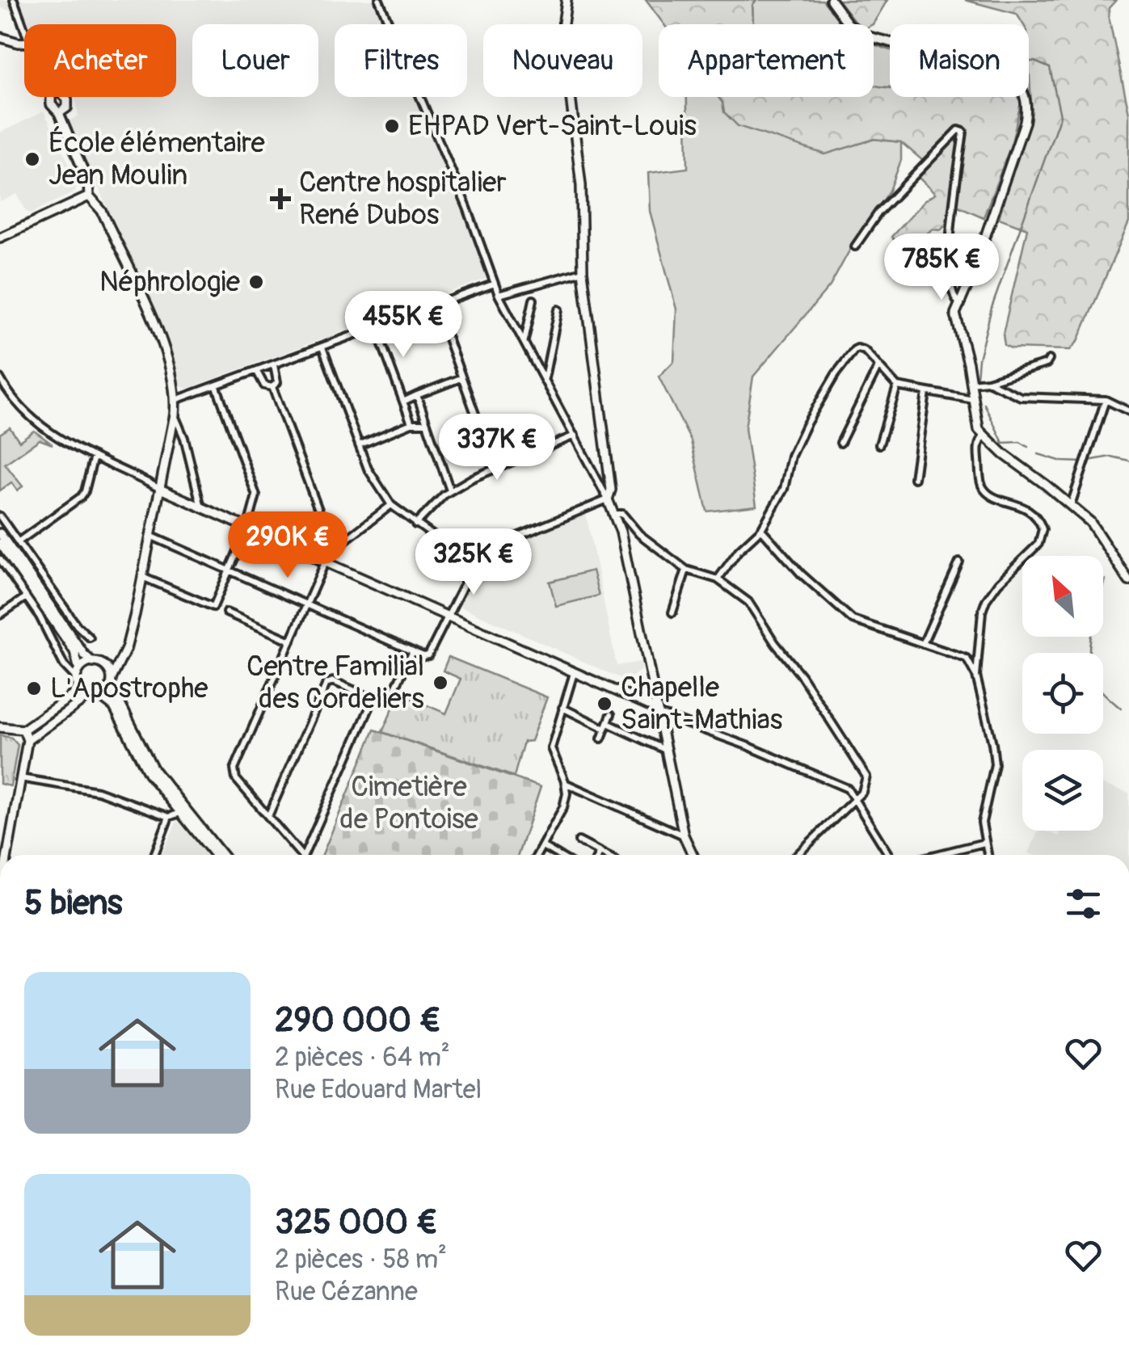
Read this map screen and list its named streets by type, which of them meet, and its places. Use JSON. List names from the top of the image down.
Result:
{
  "parks": ["Cimetière de Pontoise"],
  "places": {
    "other": [
      "EHPAD Vert-Saint-Louis",
      "École élémentaire Jean Moulin",
      "Néphrologie",
      "Centre Familial des Cordeliers",
      "L'Apostrophe",
      "Chapelle Saint-Mathias"
    ],
    "health": ["Centre hospitalier René Dubos"]
  },
  "north": "top left",
  "page": {
    "chip": [
      "Acheter",
      "Louer",
      "Filtres",
      "Nouveau",
      "Appartement",
      "Maison"
    ],
    "price": [
      "785K €",
      "455K €",
      "337K €",
      "290K €",
      "325K €"
    ],
    "heading": "5 biens",
    "list": [
      {
        "name": "290 000 €",
        "note": "2 pièces · 64 m² · Rue Edouard Martel"
      },
      {
        "name": "325 000 €",
        "note": "2 pièces · 58 m² · Rue Cézanne"
      }
    ]
  }
}
